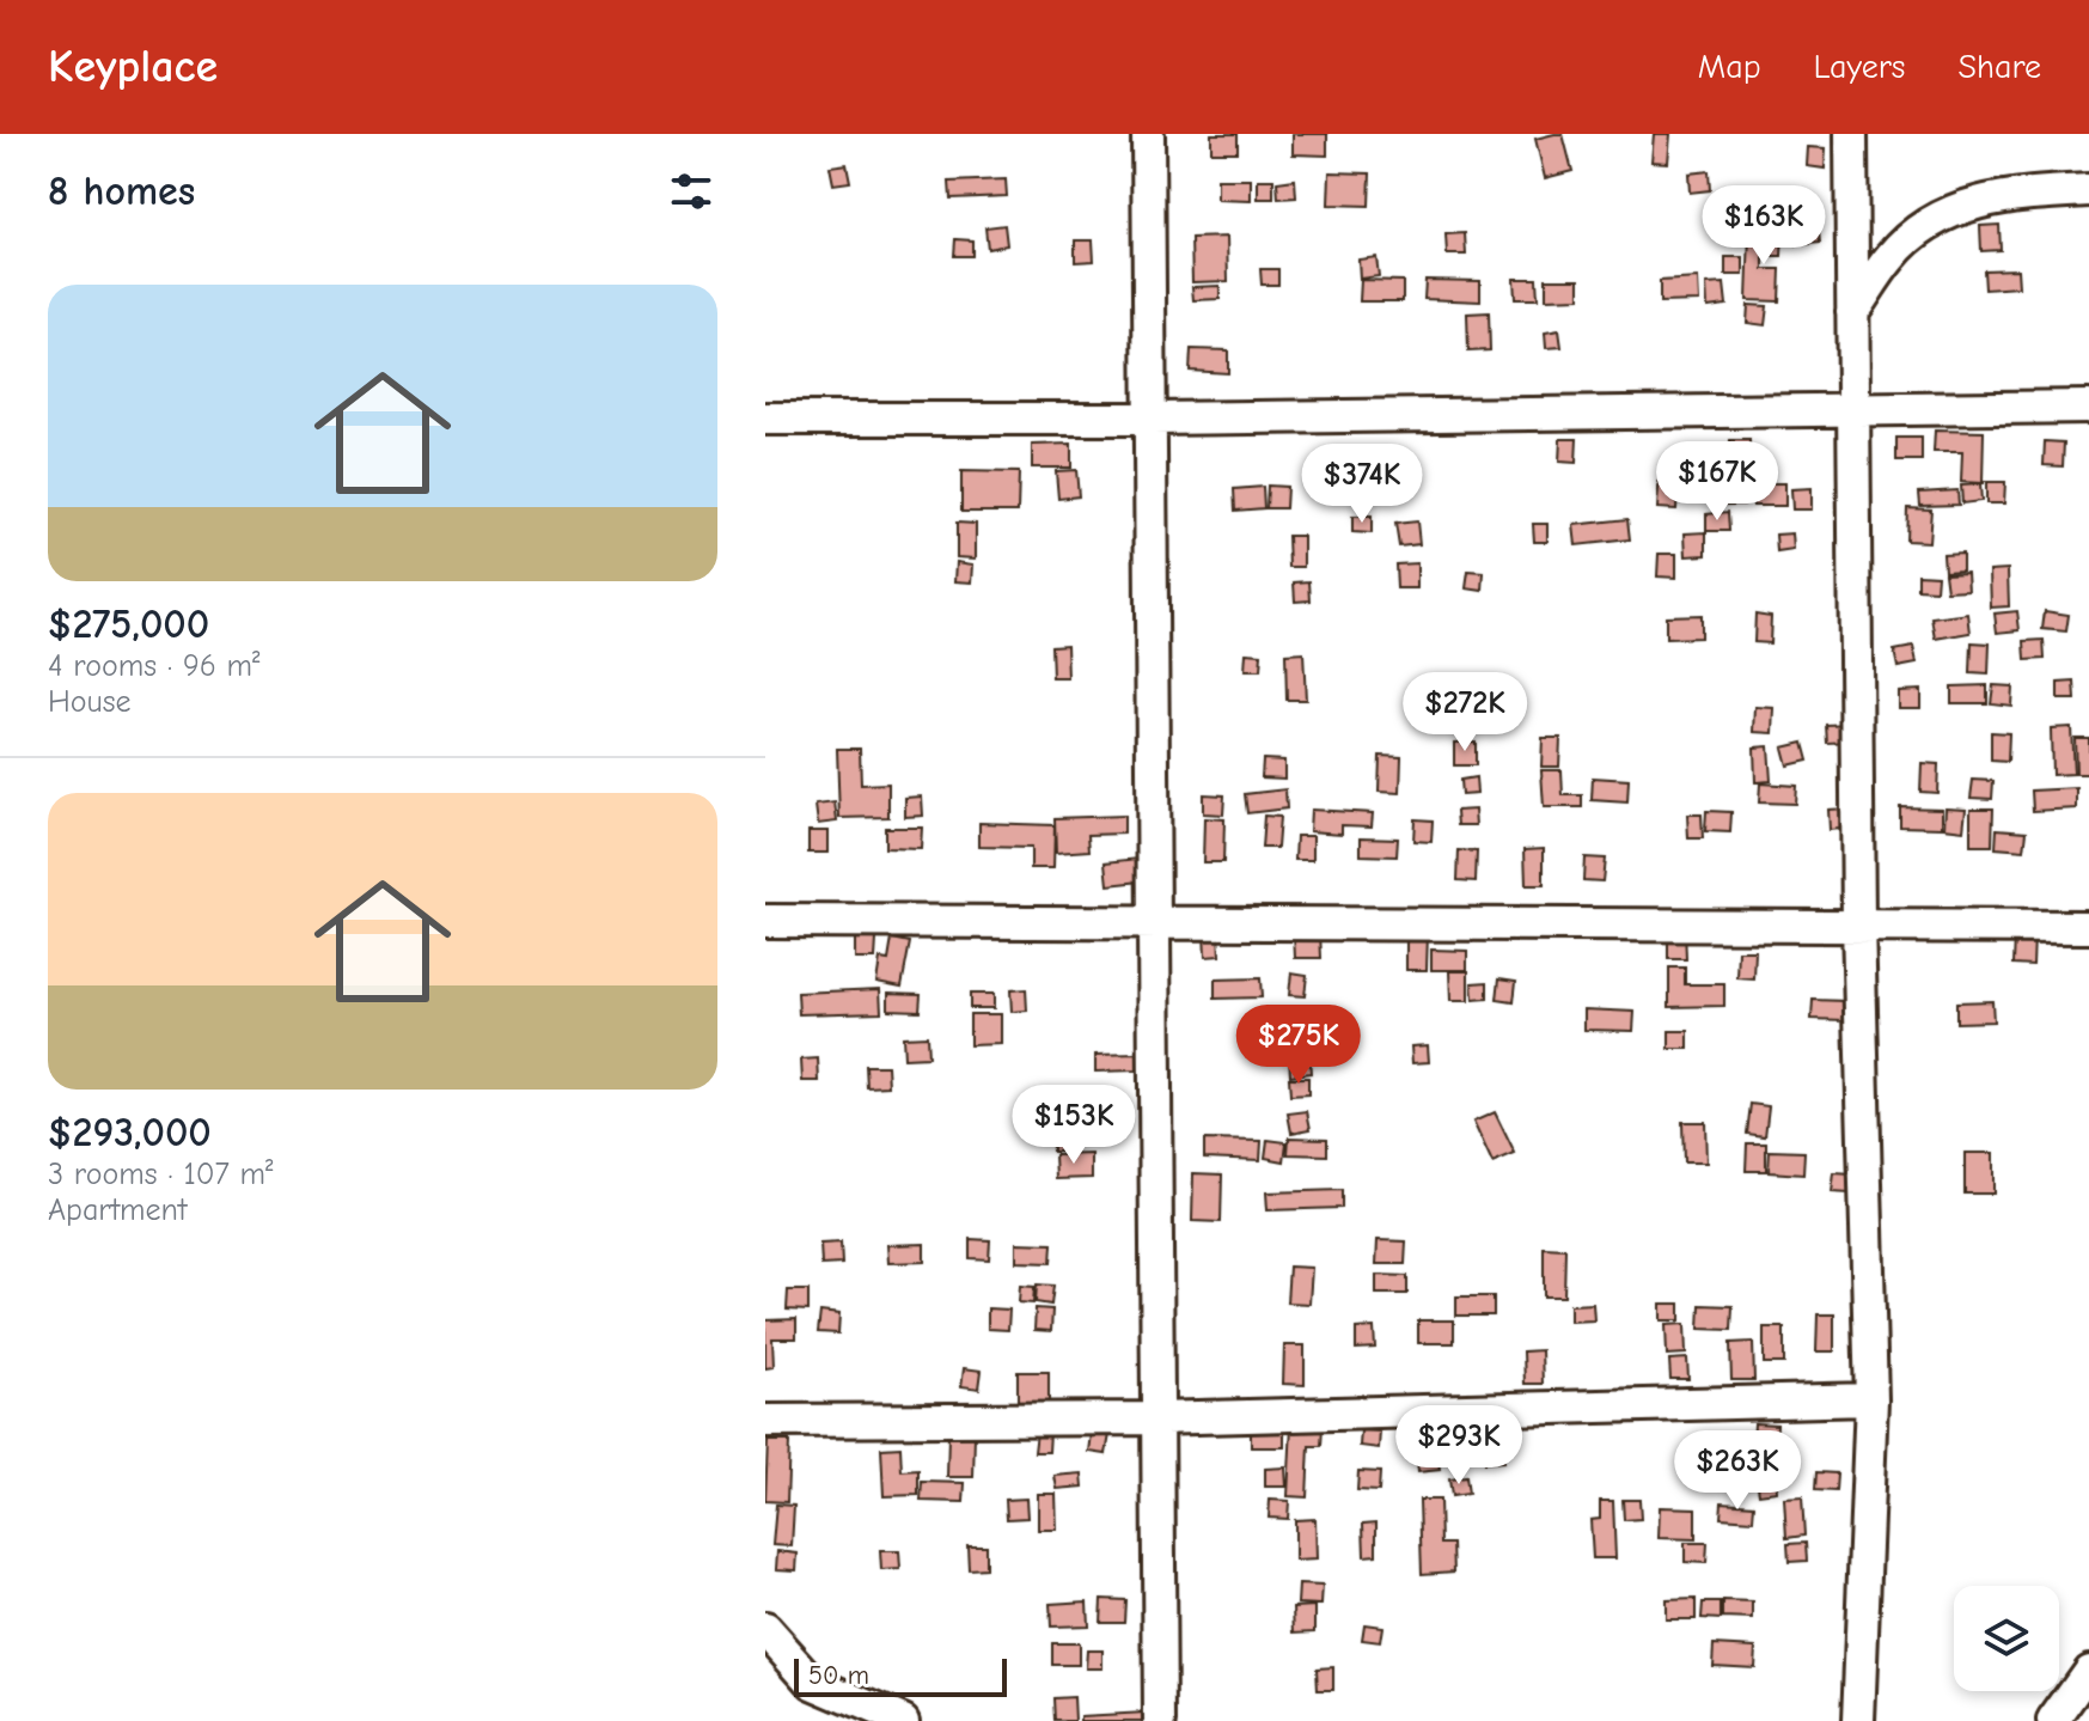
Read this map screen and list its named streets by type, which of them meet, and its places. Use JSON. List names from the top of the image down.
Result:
{
  "scale_bar": "50 m",
  "page": {
    "header": "Keyplace",
    "nav": ["Map", "Layers", "Share"],
    "heading": "8 homes",
    "price": [
      "$163K",
      "$167K",
      "$374K",
      "$272K",
      "$275K",
      "$153K",
      "$293K",
      "$263K"
    ],
    "list": [
      {
        "name": "$275,000",
        "note": "4 rooms · 96 m² · House"
      },
      {
        "name": "$293,000",
        "note": "3 rooms · 107 m² · Apartment"
      }
    ],
    "scale": "50 m"
  }
}
